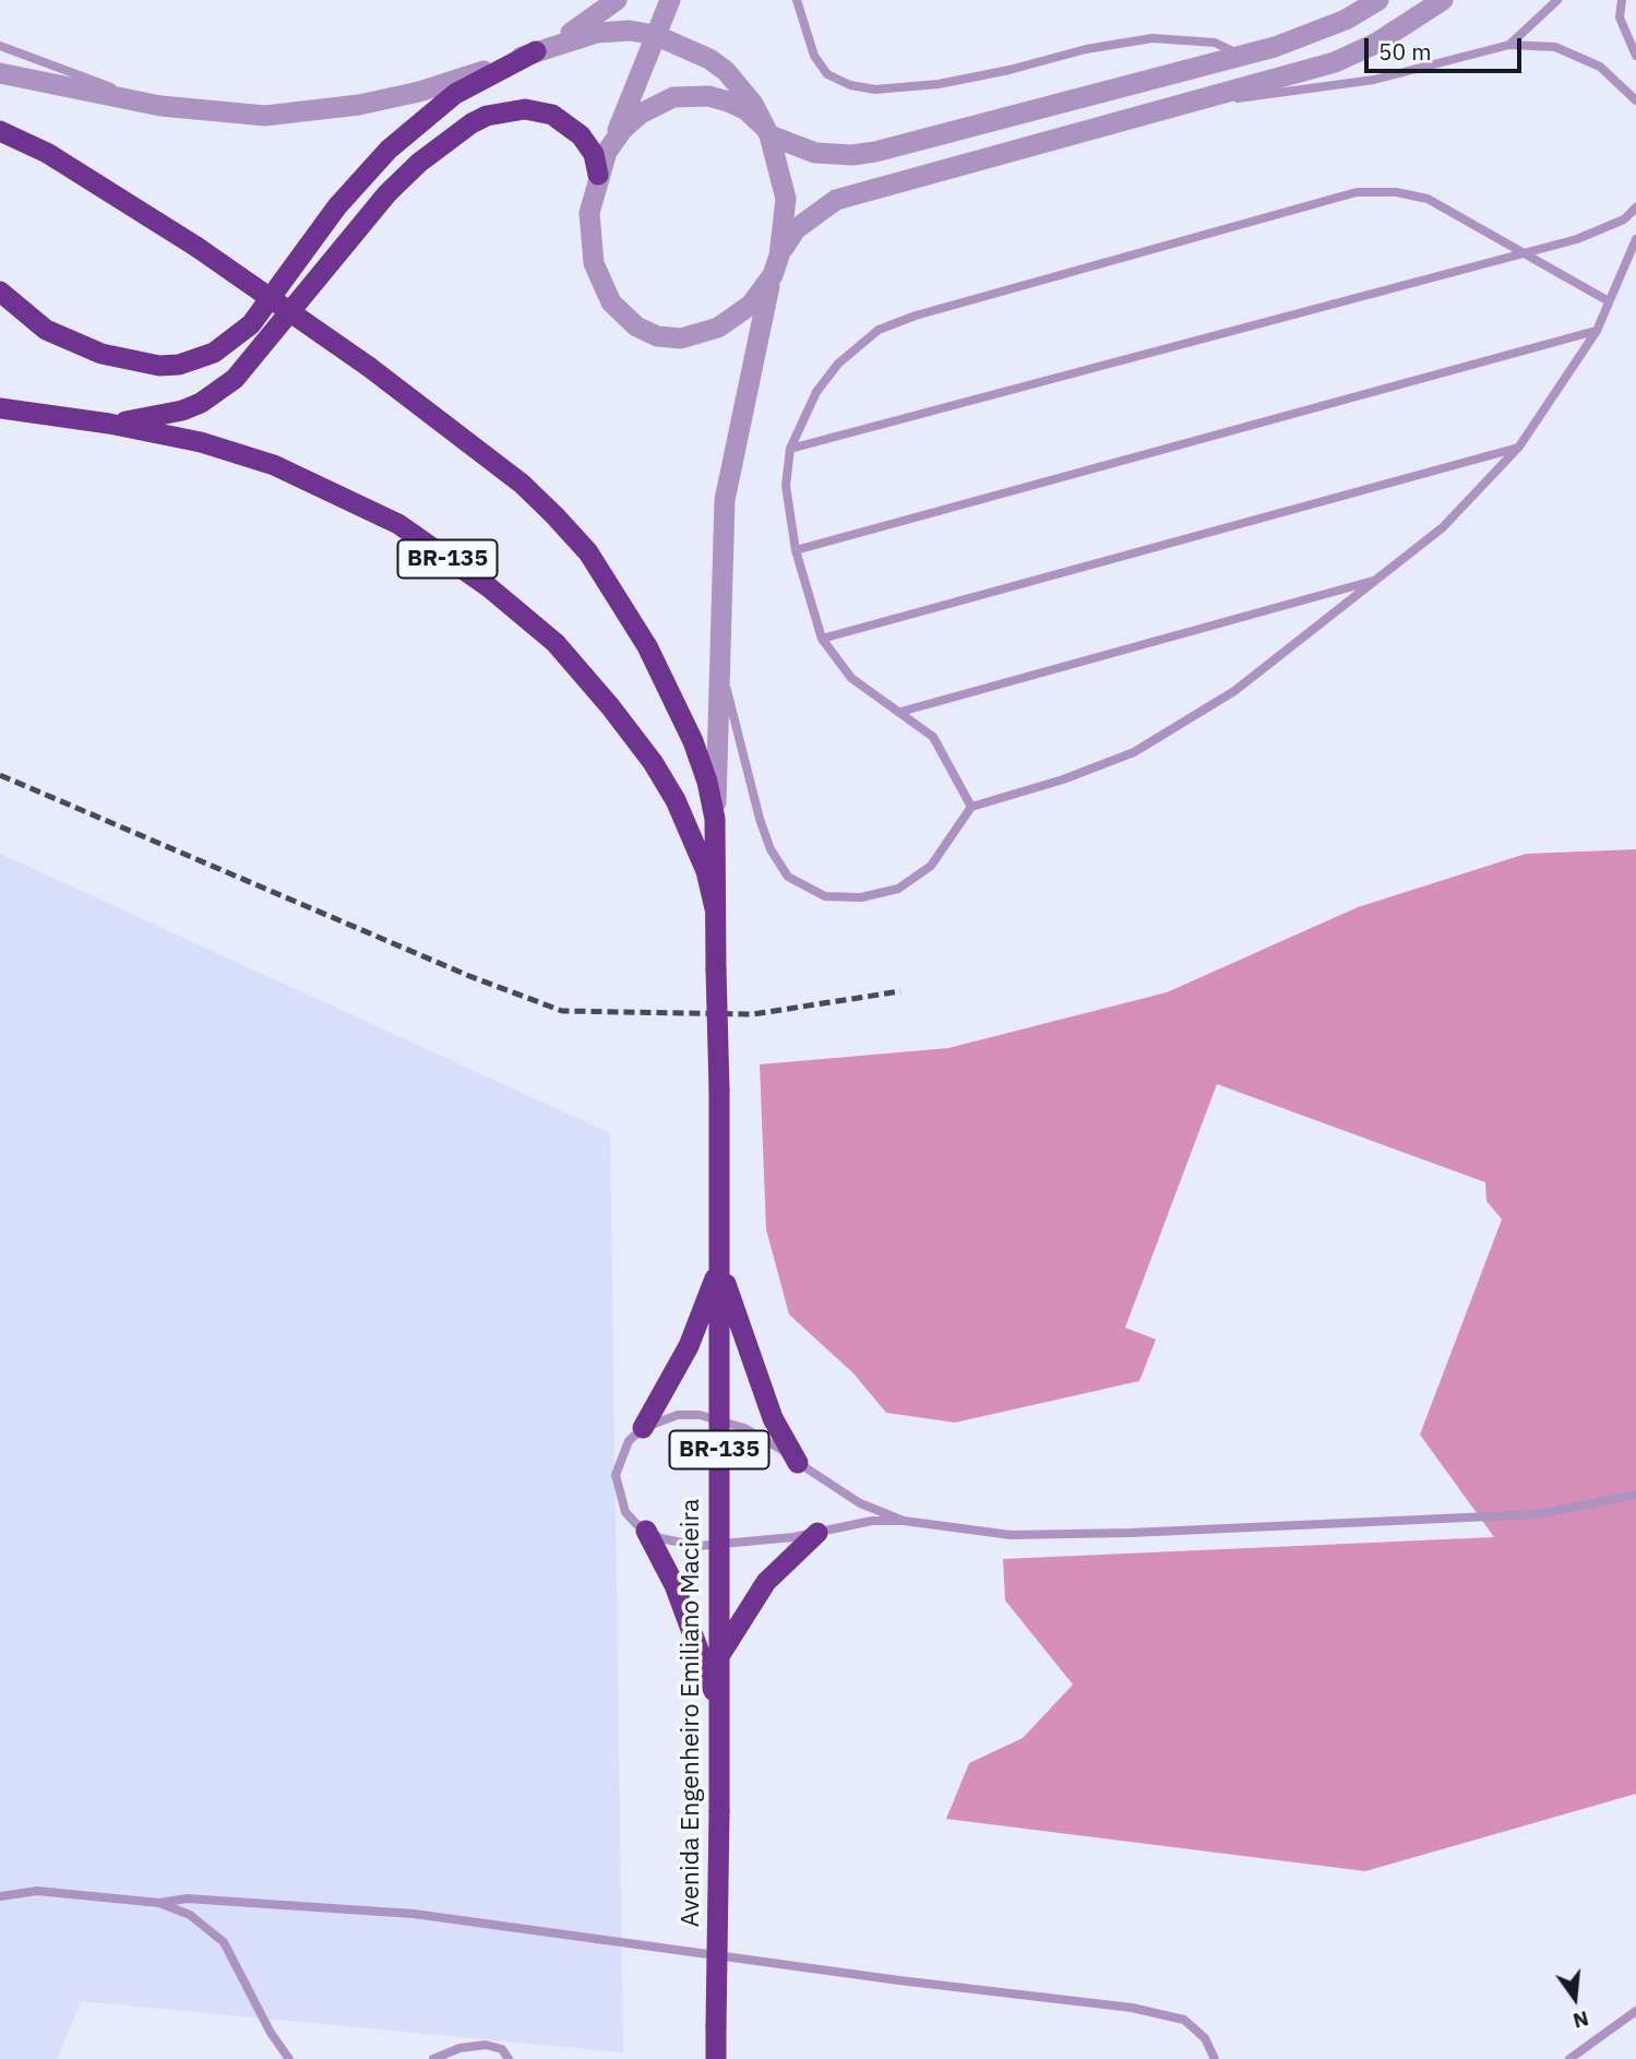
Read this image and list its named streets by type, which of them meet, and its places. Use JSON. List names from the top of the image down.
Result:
{
  "streets": {
    "highway": ["BR-135", "Avenida Engenheiro Emiliano Macieira"]
  },
  "scale_bar": "50 m",
  "north": "bottom"
}
